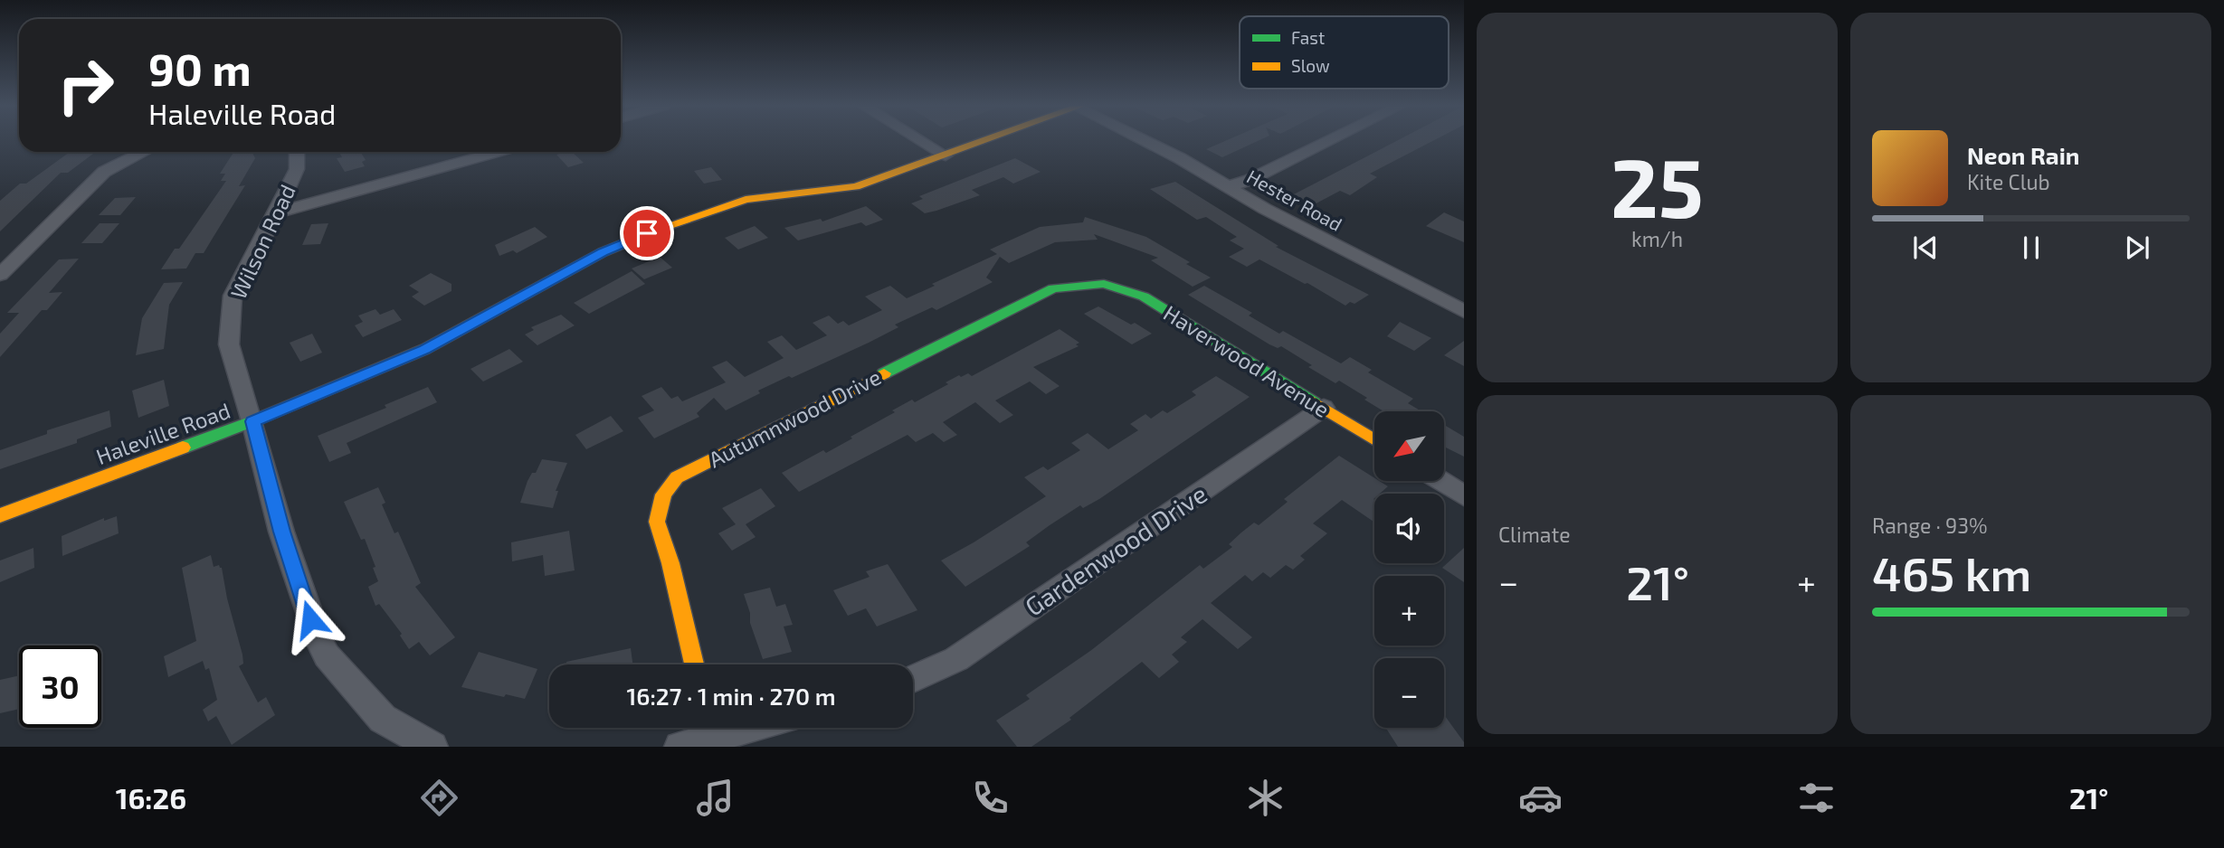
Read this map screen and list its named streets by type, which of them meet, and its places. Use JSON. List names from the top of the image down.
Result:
{
  "streets": {
    "street": [
      "Hester Road",
      "Wilson Road",
      "Haverwood Avenue",
      "Autumnwood Drive",
      "Haleville Road",
      "Gardenwood Drive"
    ]
  },
  "crossings": [
    ["Wilson Road", "Haleville Road"],
    ["Haverwood Avenue", "Autumnwood Drive"],
    ["Haverwood Avenue", "Gardenwood Drive"]
  ],
  "legend": ["Fast", "Slow"],
  "north": "bottom left",
  "page": {
    "tile": [
      ["25", "km/h"],
      "Climate",
      ["Range · 93%", "465 km"]
    ],
    "turn": ["90 m", "Haleville Road"],
    "song": ["Neon Rain", "Kite Club"],
    "map_buttons": ["+", "−"],
    "heat": ["−", "21°", "+"],
    "limit": "30",
    "trip": "16:27 · 1 min · 270 m",
    "tabs": ["16:26", "21°"]
  }
}
